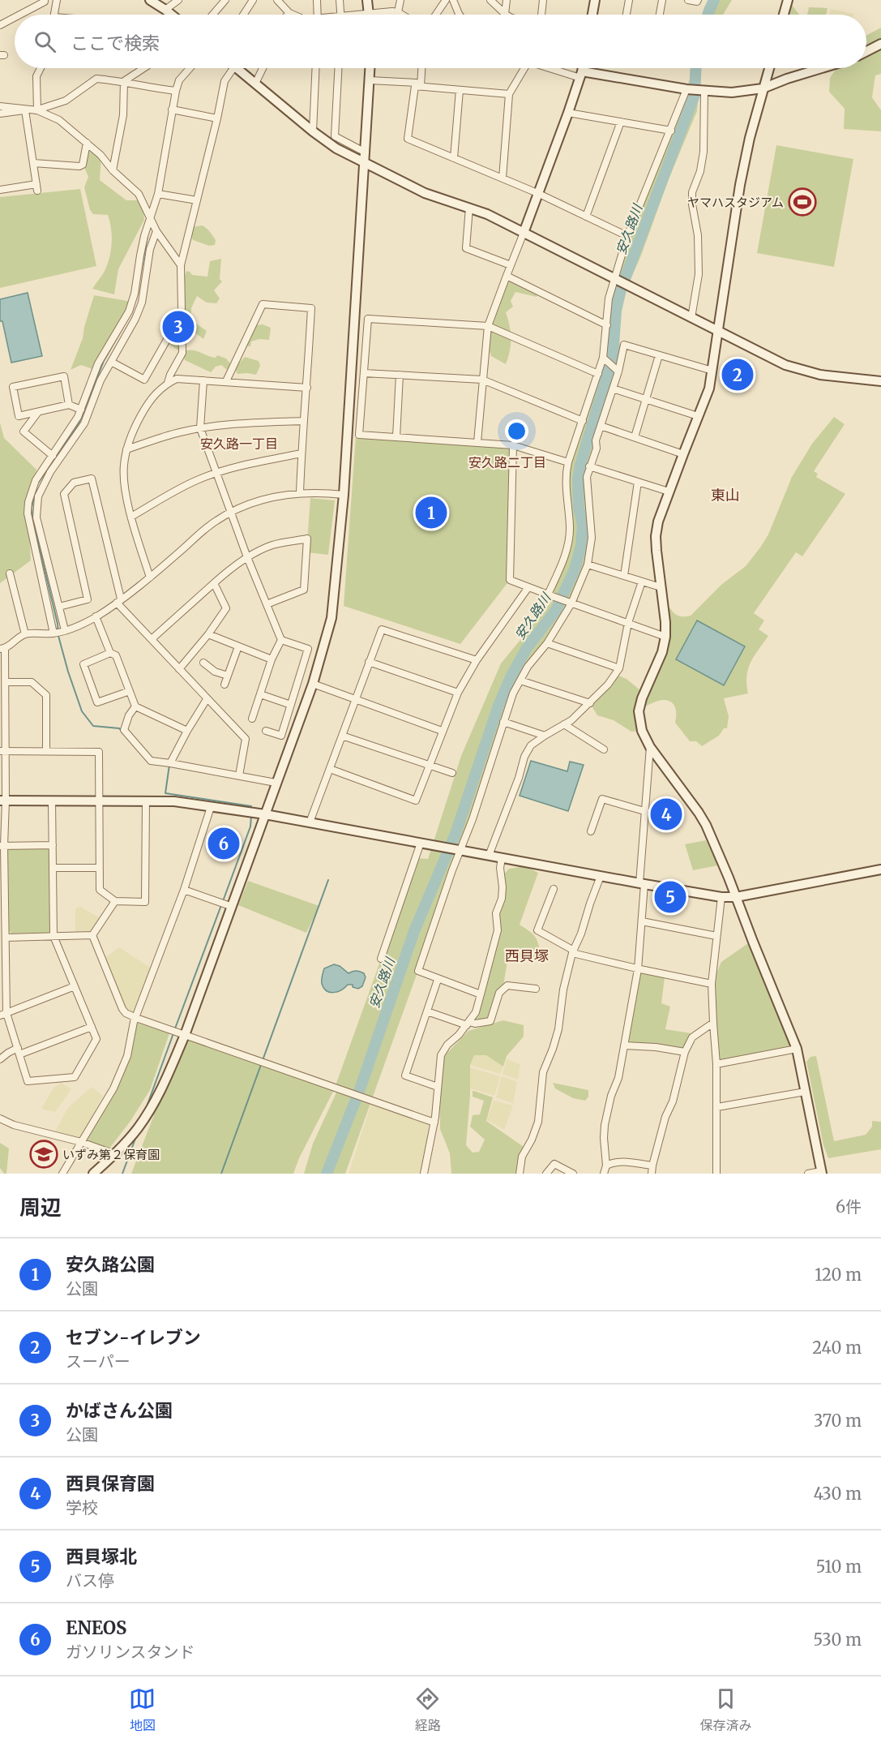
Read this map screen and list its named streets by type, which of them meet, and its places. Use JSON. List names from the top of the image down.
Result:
{
  "districts": [
    "安久路一丁目",
    "安久路二丁目",
    "東山",
    "西貝塚"
  ],
  "water": ["安久路川"],
  "places": {
    "sports": ["ヤマハスタジアム"],
    "school or university": ["いずみ第２保育園"]
  },
  "page": {
    "search": "ここで検索",
    "pins": [
      "3",
      "2",
      "1",
      "4",
      "6",
      "5"
    ],
    "heading": ["周辺", "6件"],
    "list": [
      {
        "mark": "1",
        "name": "安久路公園",
        "note": "公園",
        "value": "120 m"
      },
      {
        "mark": "2",
        "name": "セブン-イレブン",
        "note": "スーパー",
        "value": "240 m"
      },
      {
        "mark": "3",
        "name": "かばさん公園",
        "note": "公園",
        "value": "370 m"
      },
      {
        "mark": "4",
        "name": "西貝保育園",
        "note": "学校",
        "value": "430 m"
      },
      {
        "mark": "5",
        "name": "西貝塚北",
        "note": "バス停",
        "value": "510 m"
      },
      {
        "mark": "6",
        "name": "ENEOS",
        "note": "ガソリンスタンド",
        "value": "530 m"
      }
    ],
    "nav": ["地図", "経路", "保存済み"]
  }
}
